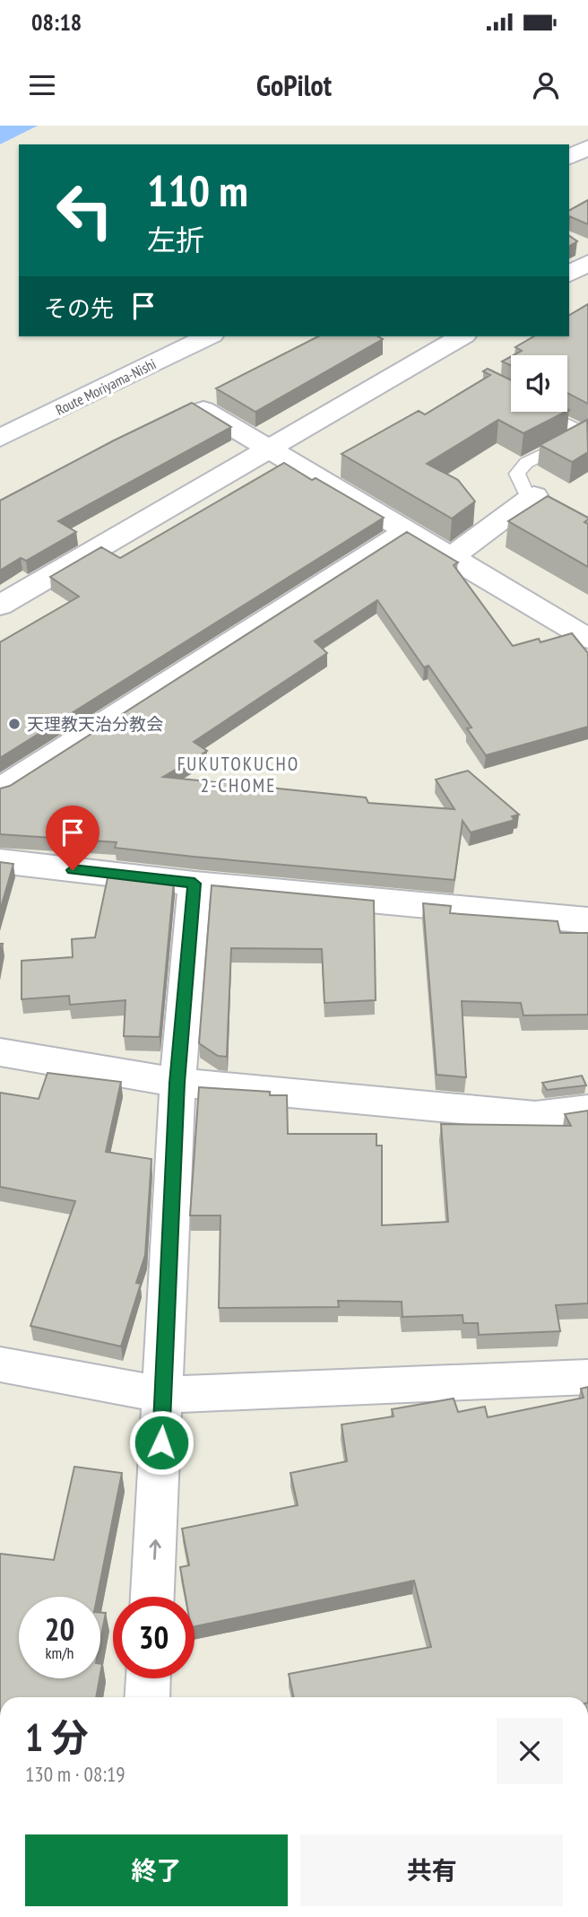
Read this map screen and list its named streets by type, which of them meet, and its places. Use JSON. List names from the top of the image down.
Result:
{
  "streets": {
    "street": ["Route Moriyama-Nishi"]
  },
  "districts": ["FUKUTOKUCHO 2-CHOME"],
  "places": ["天理教天治分教会"],
  "page": {
    "status": "08:18",
    "header": "GoPilot",
    "turn": ["110 m", "左折"],
    "then": "その先",
    "speed": "20 km/h",
    "limit": "30",
    "heading": ["1 分", "130 m · 08:19"],
    "buttons": ["終了", "共有"]
  }
}
